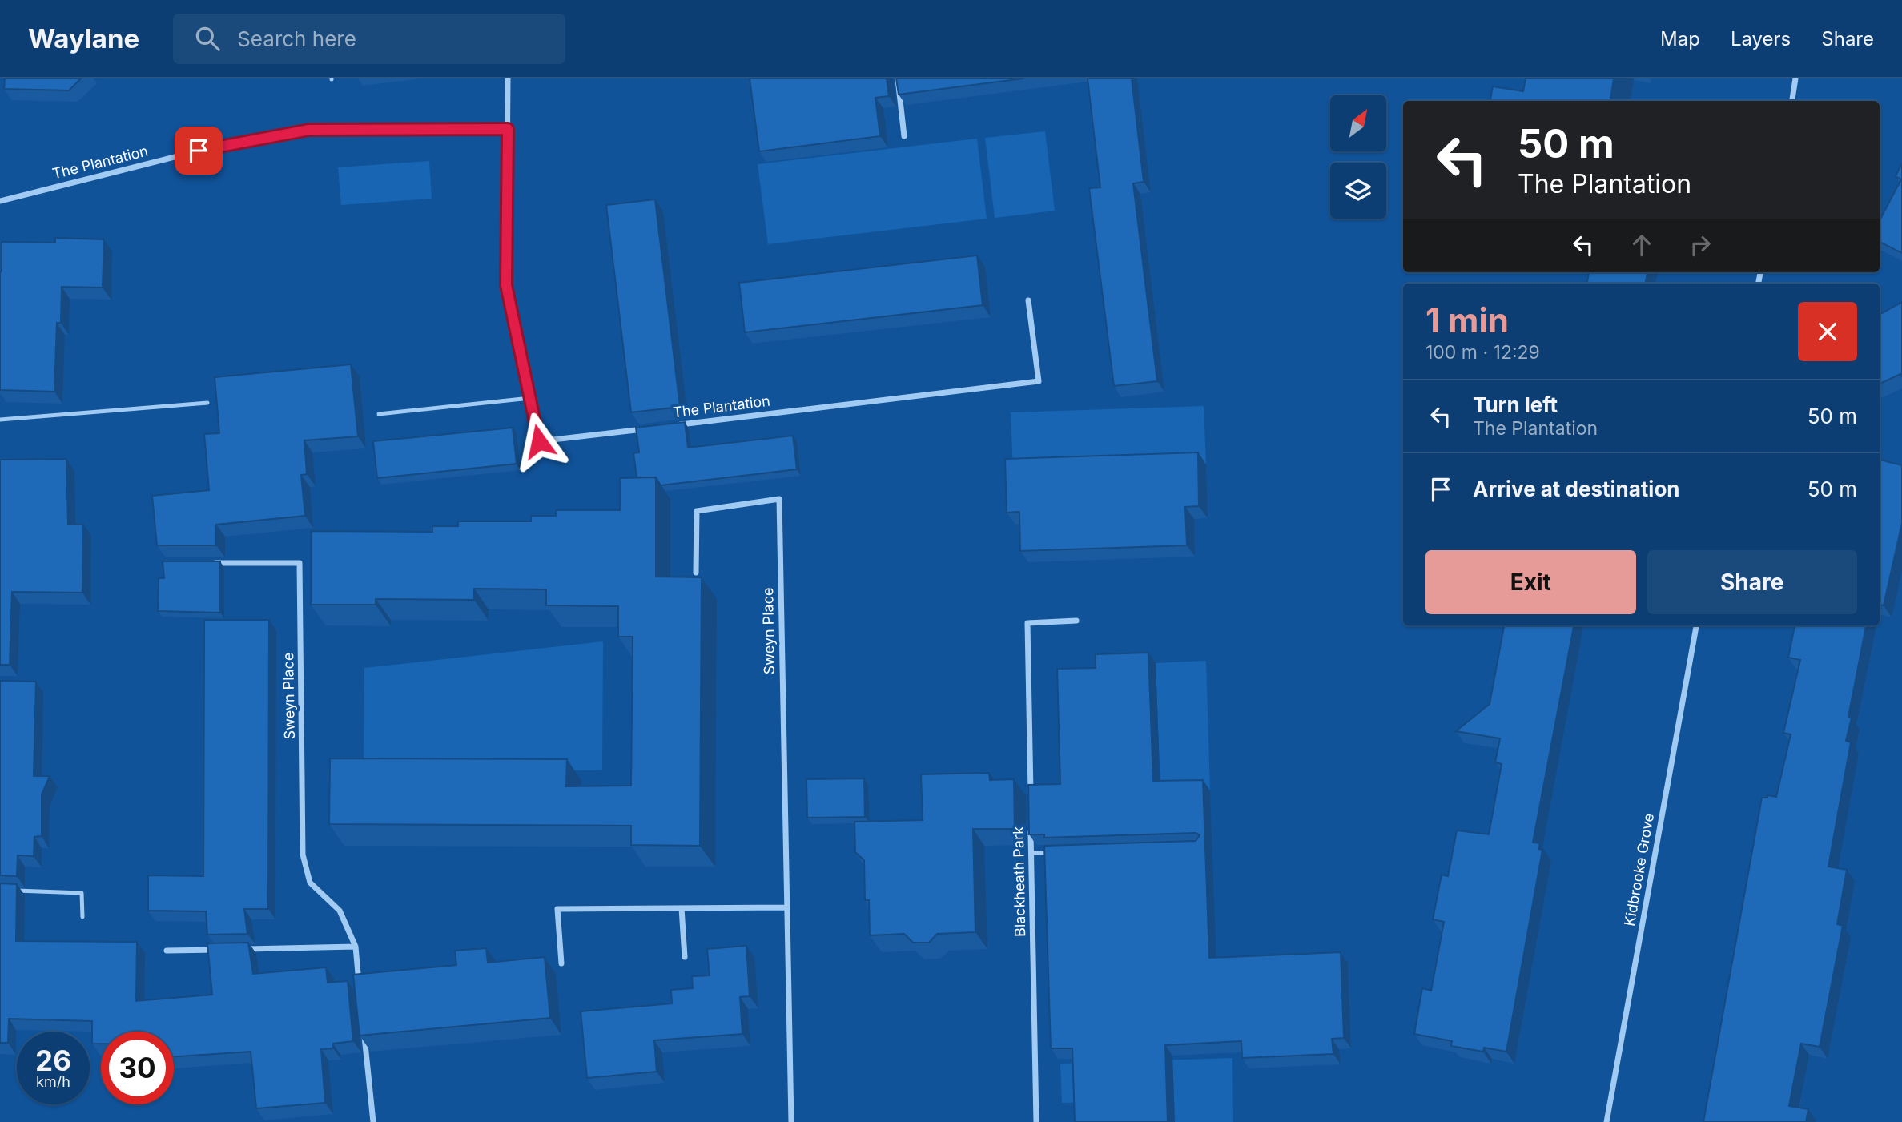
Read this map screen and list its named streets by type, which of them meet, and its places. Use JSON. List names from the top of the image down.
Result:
{
  "streets": {
    "street": [
      "The Plantation",
      "Sweyn Place",
      "Kidbrooke Grove",
      "Blackheath Park"
    ]
  },
  "north": "top right",
  "page": {
    "header": "Waylane",
    "search": "Search here",
    "nav": ["Map", "Layers", "Share"],
    "turn": ["50 m", "The Plantation"],
    "heading": ["1 min", "100 m · 12:29"],
    "list": [
      {
        "name": "Turn left",
        "note": "The Plantation",
        "value": "50 m"
      },
      {
        "name": "Arrive at destination",
        "value": "50 m"
      }
    ],
    "buttons": ["Exit", "Share"],
    "speed": "26 km/h",
    "limit": "30"
  }
}
